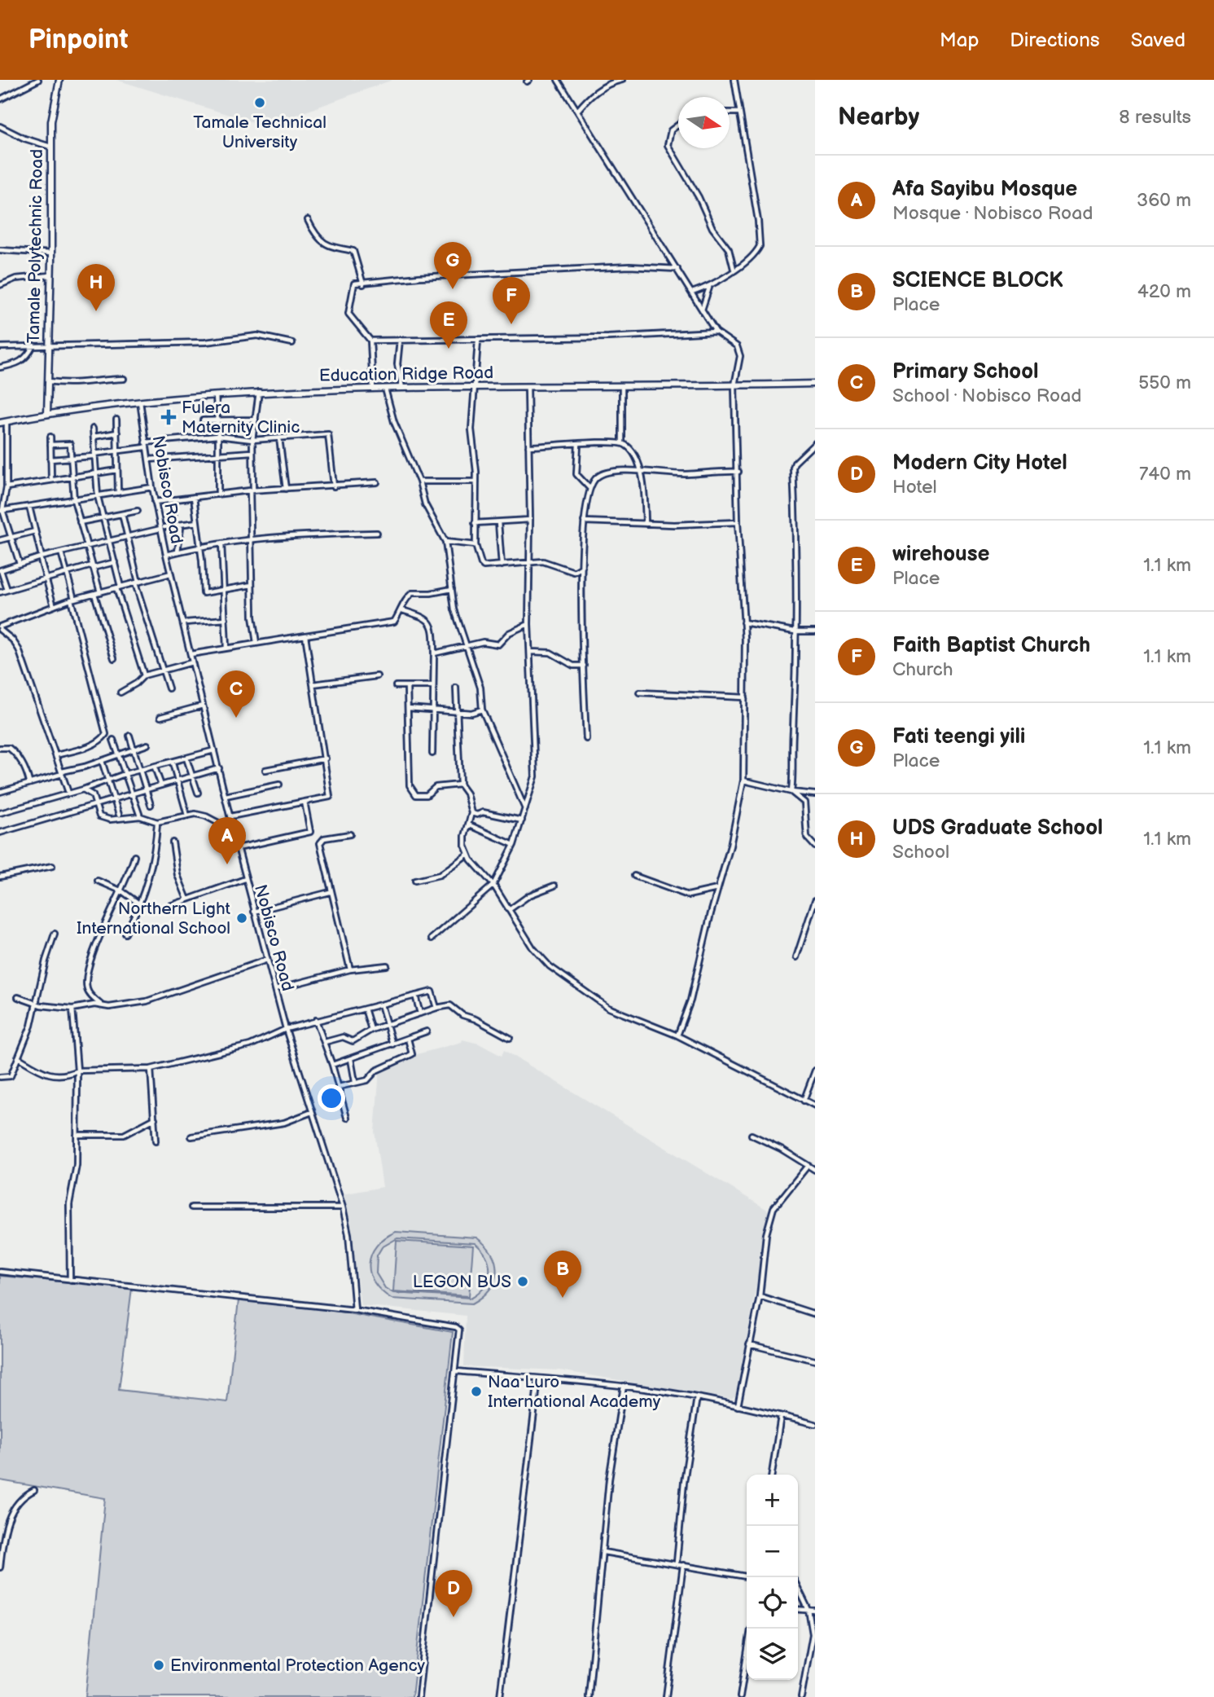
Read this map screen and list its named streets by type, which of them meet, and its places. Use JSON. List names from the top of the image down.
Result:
{
  "streets": {
    "main road": ["Tamale Polytechnic Road", "Education Ridge Road"],
    "street": ["Nobisco Road"]
  },
  "crossings": [
    ["Tamale Polytechnic Road", "Education Ridge Road"],
    ["Education Ridge Road", "Nobisco Road"]
  ],
  "places": {
    "other": [
      "Tamale Technical University",
      "Northern Light International School",
      "LEGON BUS",
      "Naa Luro International Academy",
      "Environmental Protection Agency"
    ],
    "health": ["Fulera Maternity Clinic"]
  },
  "north": "right",
  "page": {
    "header": "Pinpoint",
    "nav": ["Map", "Directions", "Saved"],
    "heading": ["Nearby", "8 results"],
    "list": [
      {
        "mark": "A",
        "name": "Afa Sayibu Mosque",
        "note": "Mosque · Nobisco Road",
        "value": "360 m"
      },
      {
        "mark": "B",
        "name": "SCIENCE BLOCK",
        "note": "Place",
        "value": "420 m"
      },
      {
        "mark": "C",
        "name": "Primary School",
        "note": "School · Nobisco Road",
        "value": "550 m"
      },
      {
        "mark": "D",
        "name": "Modern City Hotel",
        "note": "Hotel",
        "value": "740 m"
      },
      {
        "mark": "E",
        "name": "wirehouse",
        "note": "Place",
        "value": "1.1 km"
      },
      {
        "mark": "F",
        "name": "Faith Baptist Church",
        "note": "Church",
        "value": "1.1 km"
      },
      {
        "mark": "G",
        "name": "Fati teengi yili",
        "note": "Place",
        "value": "1.1 km"
      },
      {
        "mark": "H",
        "name": "UDS Graduate School",
        "note": "School",
        "value": "1.1 km"
      }
    ],
    "pins": [
      "G",
      "H",
      "F",
      "E",
      "C",
      "A",
      "B",
      "D"
    ],
    "map_buttons": ["+", "−"]
  }
}
